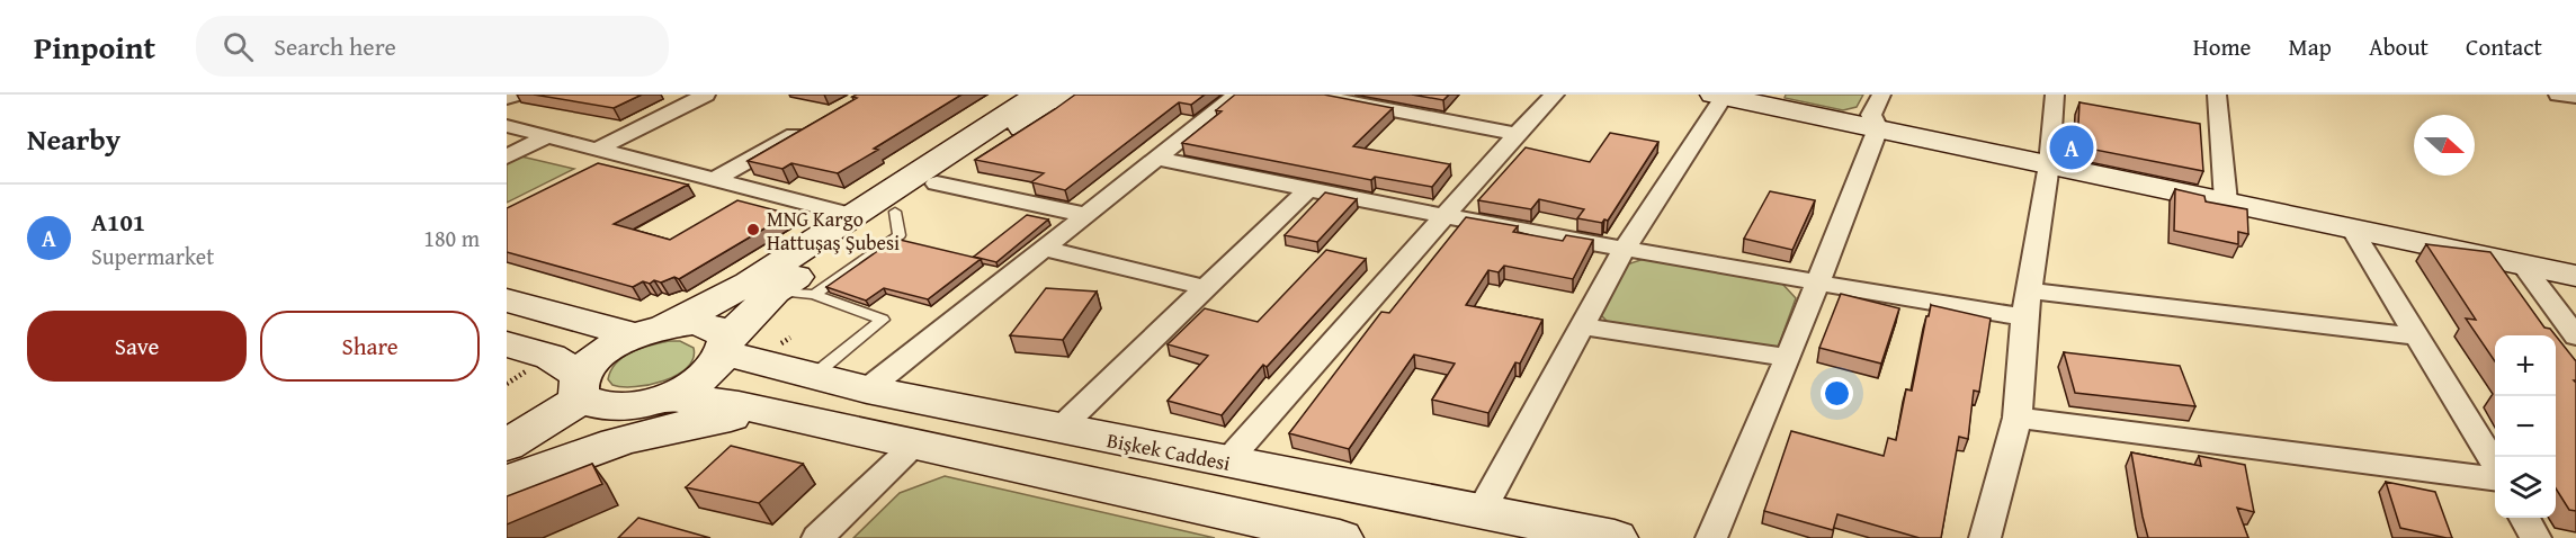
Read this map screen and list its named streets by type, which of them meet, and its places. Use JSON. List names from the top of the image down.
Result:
{
  "streets": {
    "street": ["Bişkek Caddesi"]
  },
  "places": ["MNG Kargo Hattuşaş Şubesi"],
  "north": "right",
  "page": {
    "header": "Pinpoint",
    "search": "Search here",
    "nav": [
      "Home",
      "Map",
      "About",
      "Contact"
    ],
    "heading": "Nearby",
    "pins": "A",
    "list": [
      {
        "mark": "A",
        "name": "A101",
        "note": "Supermarket",
        "value": "180 m"
      }
    ],
    "buttons": ["Save", "Share"],
    "map_buttons": ["+", "−"]
  }
}
